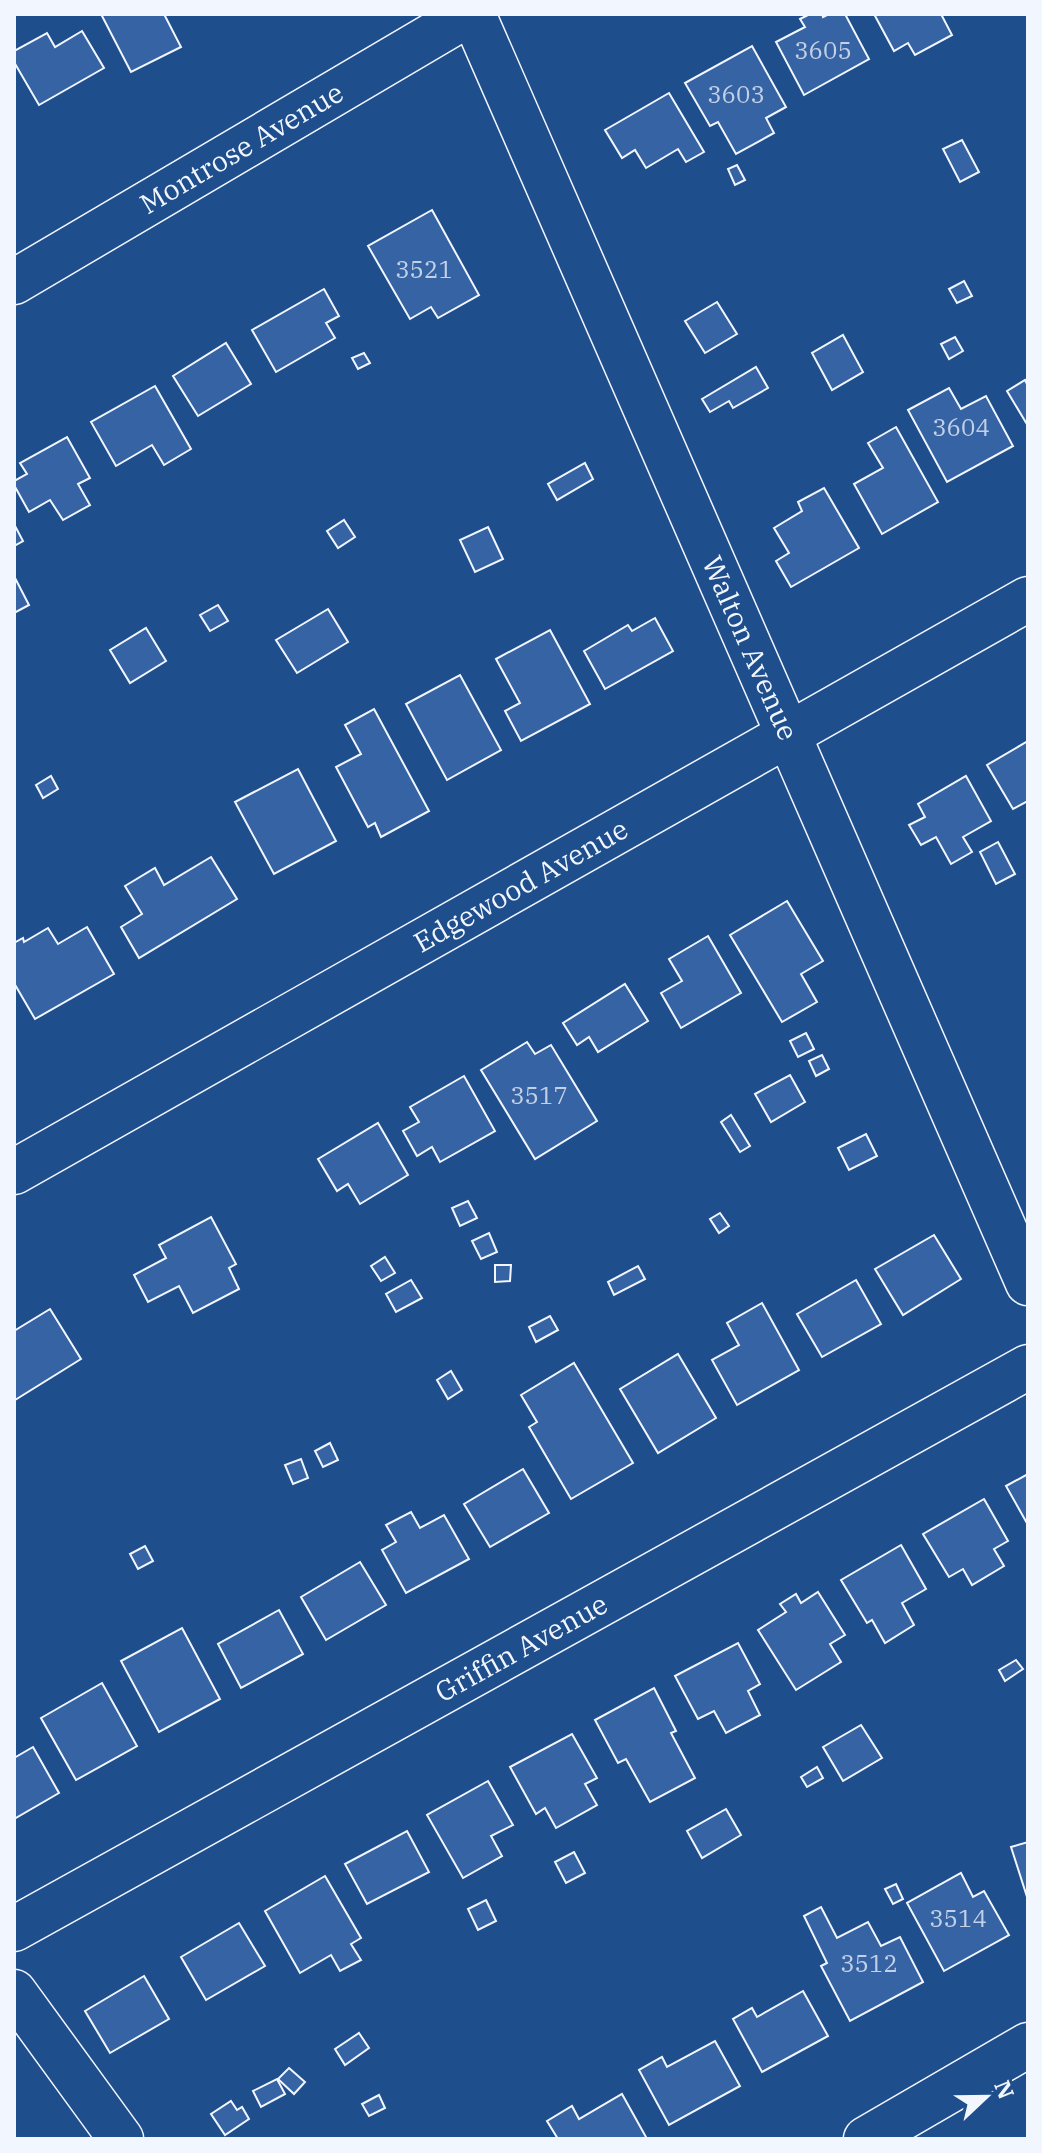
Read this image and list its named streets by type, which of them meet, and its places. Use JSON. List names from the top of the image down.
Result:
{
  "streets": {
    "street": [
      "Montrose Avenue",
      "Walton Avenue",
      "Edgewood Avenue",
      "Griffin Avenue"
    ]
  },
  "crossings": [
    ["Montrose Avenue", "Walton Avenue"],
    ["Walton Avenue", "Edgewood Avenue"]
  ],
  "house_numbers": [
    "3605",
    "3603",
    "3521",
    "3604",
    "3517",
    "3514",
    "3512"
  ],
  "north": "right"
}
